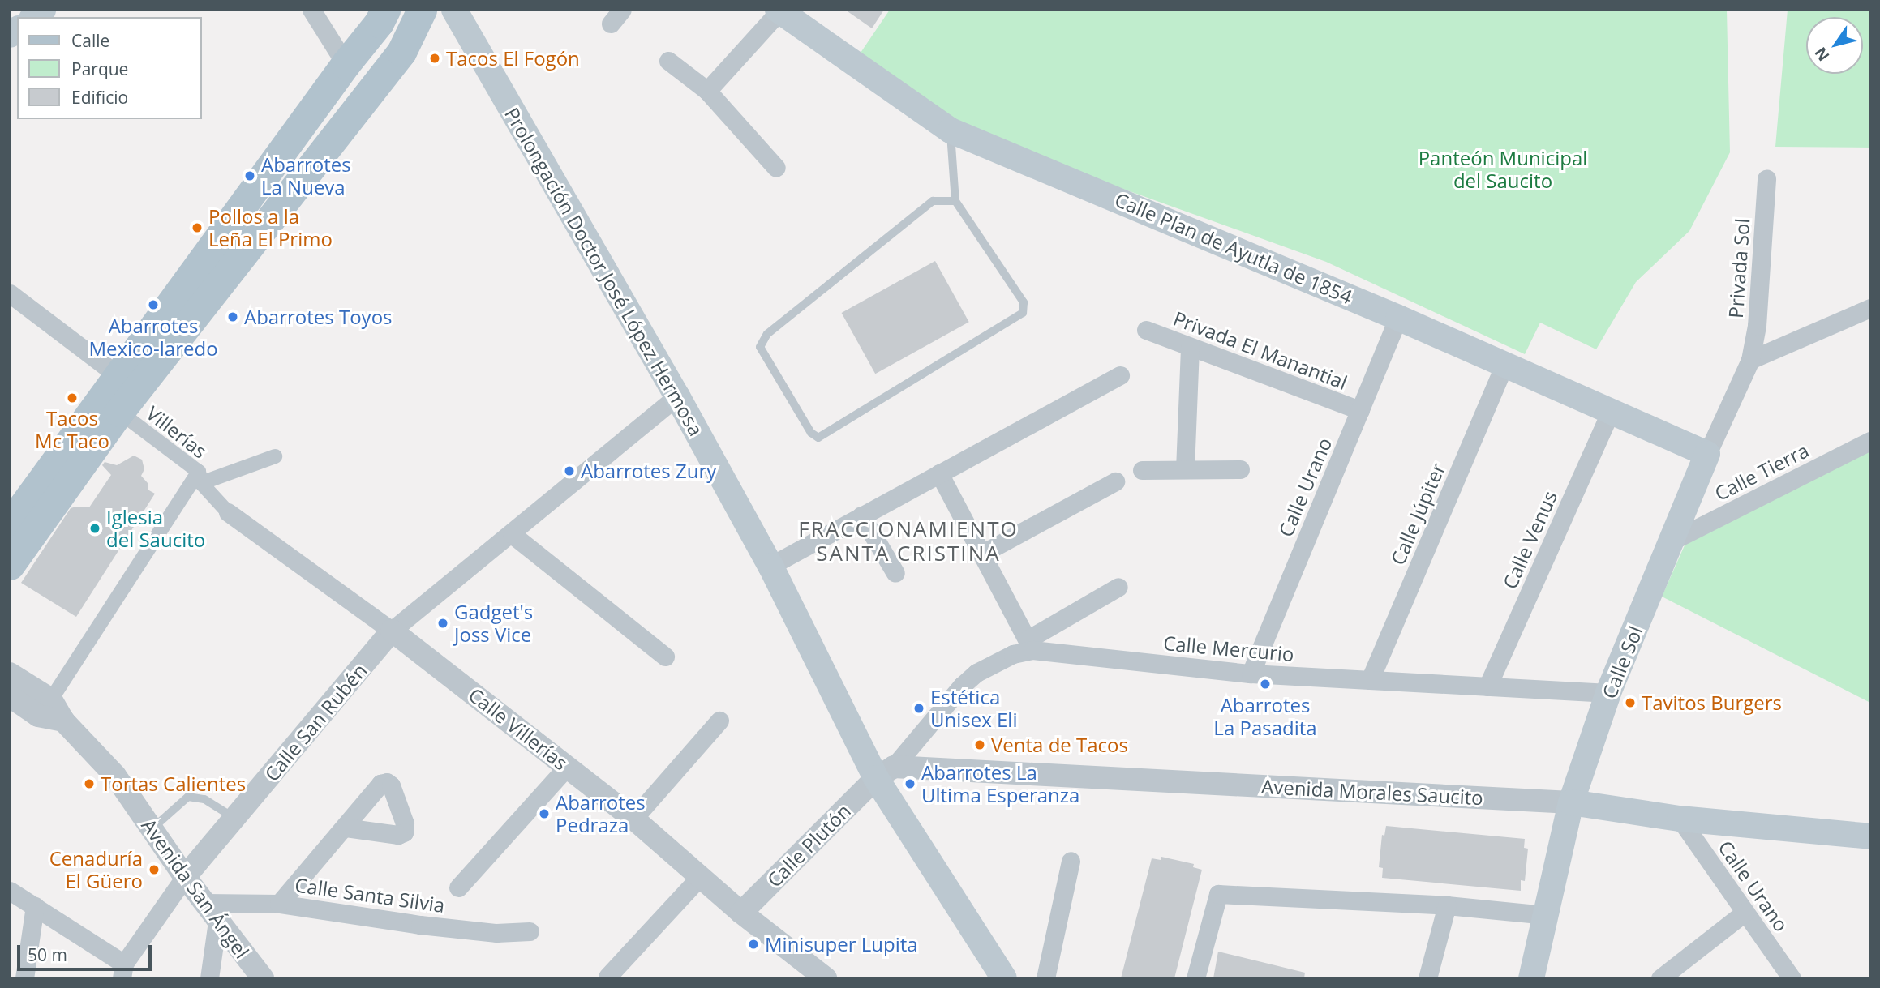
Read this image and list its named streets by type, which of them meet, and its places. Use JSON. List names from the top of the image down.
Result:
{
  "streets": {
    "main road": [
      "Calle Plan de Ayutla de 1854",
      "Prolongación Doctor José López Hermosa",
      "Calle Sol",
      "Avenida Morales Saucito"
    ],
    "street": [
      "Privada Sol",
      "Privada El Manantial",
      "Villerías",
      "Calle Tierra",
      "Calle Urano",
      "Calle Júpiter",
      "Calle Venus",
      "Calle Mercurio",
      "Calle San Rubén",
      "Calle Villerías",
      "Calle Plutón",
      "Avenida San Ángel",
      "Calle Santa Silvia"
    ]
  },
  "crossings": [
    ["Calle Plan de Ayutla de 1854", "Calle Urano"],
    ["Calle Plan de Ayutla de 1854", "Calle Júpiter"],
    ["Calle Plan de Ayutla de 1854", "Calle Venus"],
    ["Calle Plan de Ayutla de 1854", "Calle Sol"],
    ["Privada Sol", "Calle Sol"],
    ["Prolongación Doctor José López Hermosa", "Calle Mercurio"],
    ["Prolongación Doctor José López Hermosa", "Avenida Morales Saucito"],
    ["Prolongación Doctor José López Hermosa", "Calle Plutón"],
    ["Privada El Manantial", "Calle Urano"],
    ["Villerías", "Calle Villerías"],
    ["Calle Tierra", "Calle Sol"],
    ["Calle Urano", "Calle Mercurio"],
    ["Calle Urano", "Avenida Morales Saucito"],
    ["Calle Júpiter", "Calle Mercurio"],
    ["Calle Venus", "Calle Mercurio"],
    ["Calle Mercurio", "Calle Sol"],
    ["Calle Mercurio", "Avenida Morales Saucito"],
    ["Calle Mercurio", "Calle Plutón"],
    ["Calle Sol", "Avenida Morales Saucito"],
    ["Calle San Rubén", "Calle Villerías"],
    ["Calle San Rubén", "Avenida San Ángel"],
    ["Calle Villerías", "Calle Plutón"],
    ["Avenida Morales Saucito", "Calle Plutón"],
    ["Avenida San Ángel", "Calle Santa Silvia"]
  ],
  "districts": ["FRACCIONAMIENTO SANTA CRISTINA"],
  "parks": ["Panteón Municipal del Saucito"],
  "places": [
    "Tacos El Fogón",
    "Abarrotes La Nueva",
    "Pollos a la Leña El Primo",
    "Abarrotes Mexico-laredo",
    "Abarrotes Toyos",
    "Tacos Mc Taco",
    "Abarrotes Zury",
    "Iglesia del Saucito",
    "Gadget's Joss Vice",
    "Abarrotes La Pasadita",
    "Tavitos Burgers",
    "Estética Unisex Eli",
    "Venta de Tacos",
    "Tortas Calientes",
    "Abarrotes La Ultima Esperanza",
    "Abarrotes Pedraza",
    "Cenaduría El Güero",
    "Minisuper Lupita"
  ],
  "legend": ["Calle", "Parque", "Edificio"],
  "scale_bar": "50 m",
  "north": "bottom left"
}
